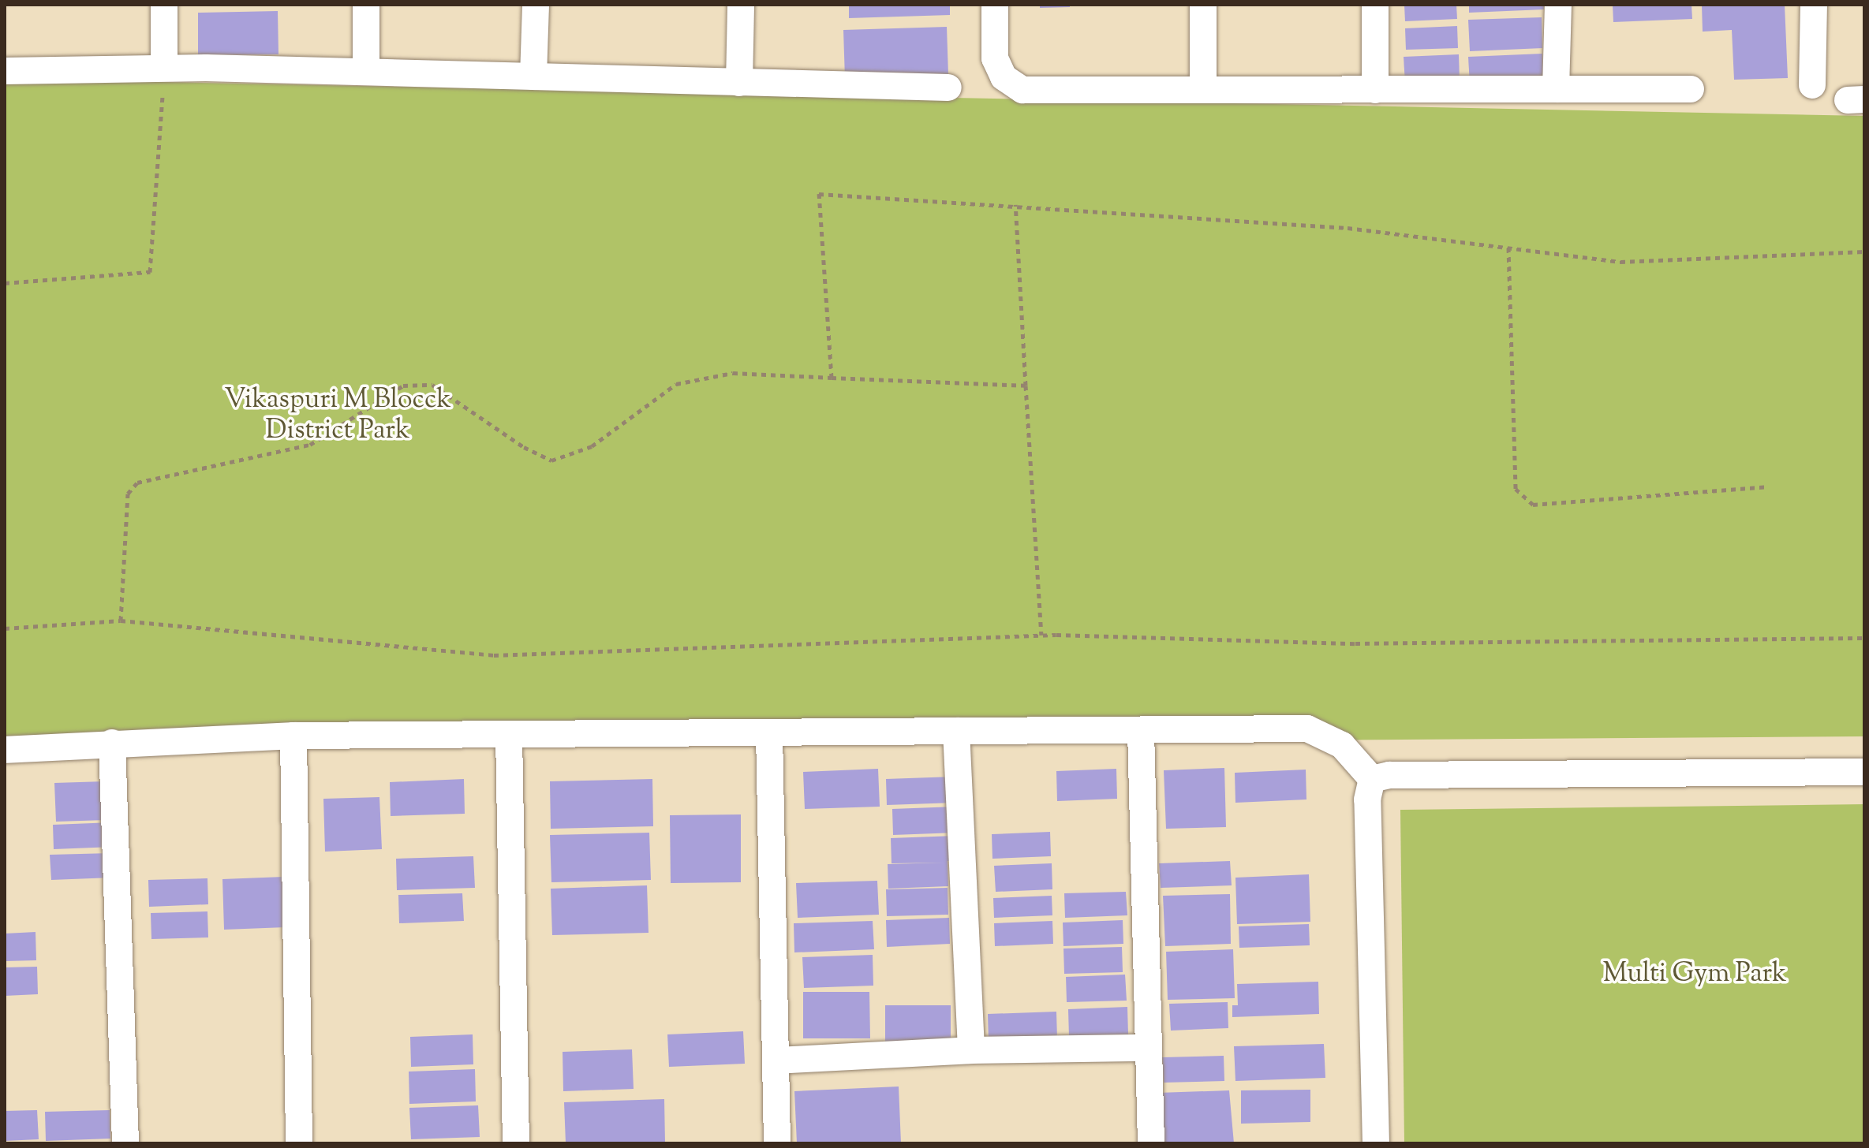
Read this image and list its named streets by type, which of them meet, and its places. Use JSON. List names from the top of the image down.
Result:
{
  "parks": ["Vikaspuri M Blocck District Park", "Multi Gym Park"]
}
